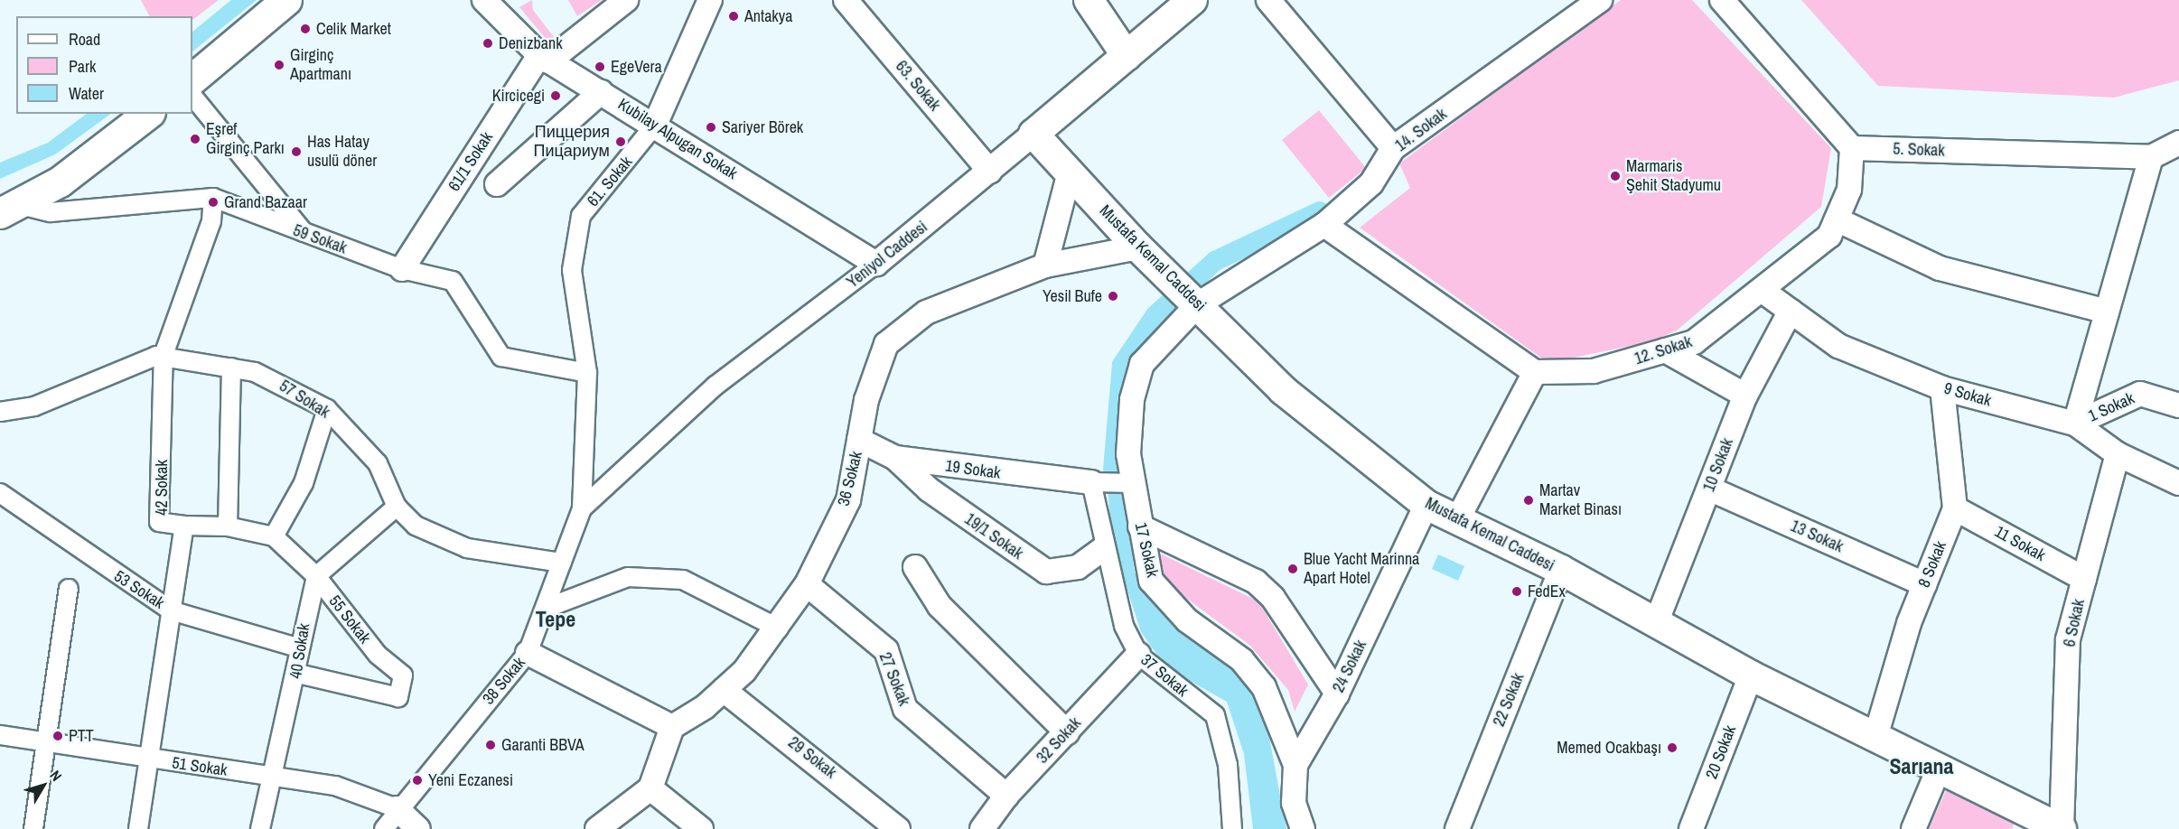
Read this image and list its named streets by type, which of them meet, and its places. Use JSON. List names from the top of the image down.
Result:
{
  "streets": {
    "street": [
      "63. Sokak",
      "14. Sokak",
      "Kubilay Alpugan Sokak",
      "5. Sokak",
      "61/1 Sokak",
      "61. Sokak",
      "59 Sokak",
      "Yeniyol Caddesi",
      "Mustafa Kemal Caddesi",
      "12. Sokak",
      "9 Sokak",
      "57 Sokak",
      "1 Sokak",
      "10 Sokak",
      "19 Sokak",
      "36 Sokak",
      "42 Sokak",
      "19/1 Sokak",
      "13 Sokak",
      "11 Sokak",
      "17 Sokak",
      "8 Sokak",
      "53 Sokak",
      "55 Sokak",
      "6 Sokak",
      "40 Sokak",
      "24 Sokak",
      "37 Sokak",
      "27 Sokak",
      "38 Sokak",
      "22 Sokak",
      "32 Sokak",
      "20 Sokak",
      "29 Sokak",
      "51 Sokak"
    ]
  },
  "crossings": [
    ["63. Sokak", "Yeniyol Caddesi"],
    ["14. Sokak", "Mustafa Kemal Caddesi"],
    ["14. Sokak", "17 Sokak"],
    ["Kubilay Alpugan Sokak", "61/1 Sokak"],
    ["Kubilay Alpugan Sokak", "61. Sokak"],
    ["Kubilay Alpugan Sokak", "Yeniyol Caddesi"],
    ["5. Sokak", "12. Sokak"],
    ["61/1 Sokak", "59 Sokak"],
    ["61. Sokak", "59 Sokak"],
    ["61. Sokak", "Yeniyol Caddesi"],
    ["61. Sokak", "38 Sokak"],
    ["59 Sokak", "42 Sokak"],
    ["Yeniyol Caddesi", "Mustafa Kemal Caddesi"],
    ["Yeniyol Caddesi", "38 Sokak"],
    ["Mustafa Kemal Caddesi", "10 Sokak"],
    ["Mustafa Kemal Caddesi", "36 Sokak"],
    ["Mustafa Kemal Caddesi", "17 Sokak"],
    ["Mustafa Kemal Caddesi", "8 Sokak"],
    ["Mustafa Kemal Caddesi", "6 Sokak"],
    ["Mustafa Kemal Caddesi", "24 Sokak"],
    ["Mustafa Kemal Caddesi", "22 Sokak"],
    ["Mustafa Kemal Caddesi", "20 Sokak"],
    ["12. Sokak", "9 Sokak"],
    ["9 Sokak", "1 Sokak"],
    ["9 Sokak", "10 Sokak"],
    ["9 Sokak", "8 Sokak"],
    ["9 Sokak", "6 Sokak"],
    ["57 Sokak", "42 Sokak"],
    ["57 Sokak", "38 Sokak"],
    ["10 Sokak", "13 Sokak"],
    ["19 Sokak", "36 Sokak"],
    ["19 Sokak", "19/1 Sokak"],
    ["19 Sokak", "37 Sokak"],
    ["36 Sokak", "27 Sokak"],
    ["36 Sokak", "29 Sokak"],
    ["42 Sokak", "53 Sokak"],
    ["42 Sokak", "51 Sokak"],
    ["19/1 Sokak", "37 Sokak"],
    ["13 Sokak", "8 Sokak"],
    ["11 Sokak", "8 Sokak"],
    ["11 Sokak", "6 Sokak"],
    ["17 Sokak", "24 Sokak"],
    ["53 Sokak", "40 Sokak"],
    ["55 Sokak", "40 Sokak"],
    ["40 Sokak", "51 Sokak"],
    ["37 Sokak", "32 Sokak"],
    ["27 Sokak", "32 Sokak"],
    ["38 Sokak", "51 Sokak"]
  ],
  "districts": ["Tepe", "Sarıana"],
  "places": [
    "Antakya",
    "Celik Market",
    "Denizbank",
    "Girginç Apartmanı",
    "EgeVera",
    "Kircicegi",
    "Sariyer Börek",
    "Eşref Girginç Parkı",
    "Пиццерия Пицариум",
    "Has Hatay usulü döner",
    "Marmaris Şehit Stadyumu",
    "Grand Bazaar",
    "Yesil Bufe",
    "Martav Market Binası",
    "Blue Yacht Marinna Apart Hotel",
    "FedEx",
    "PTT",
    "Garanti BBVA",
    "Memed Ocakbaşı",
    "Yeni Eczanesi"
  ],
  "legend": ["Road", "Park", "Water"],
  "north": "top right"
}
